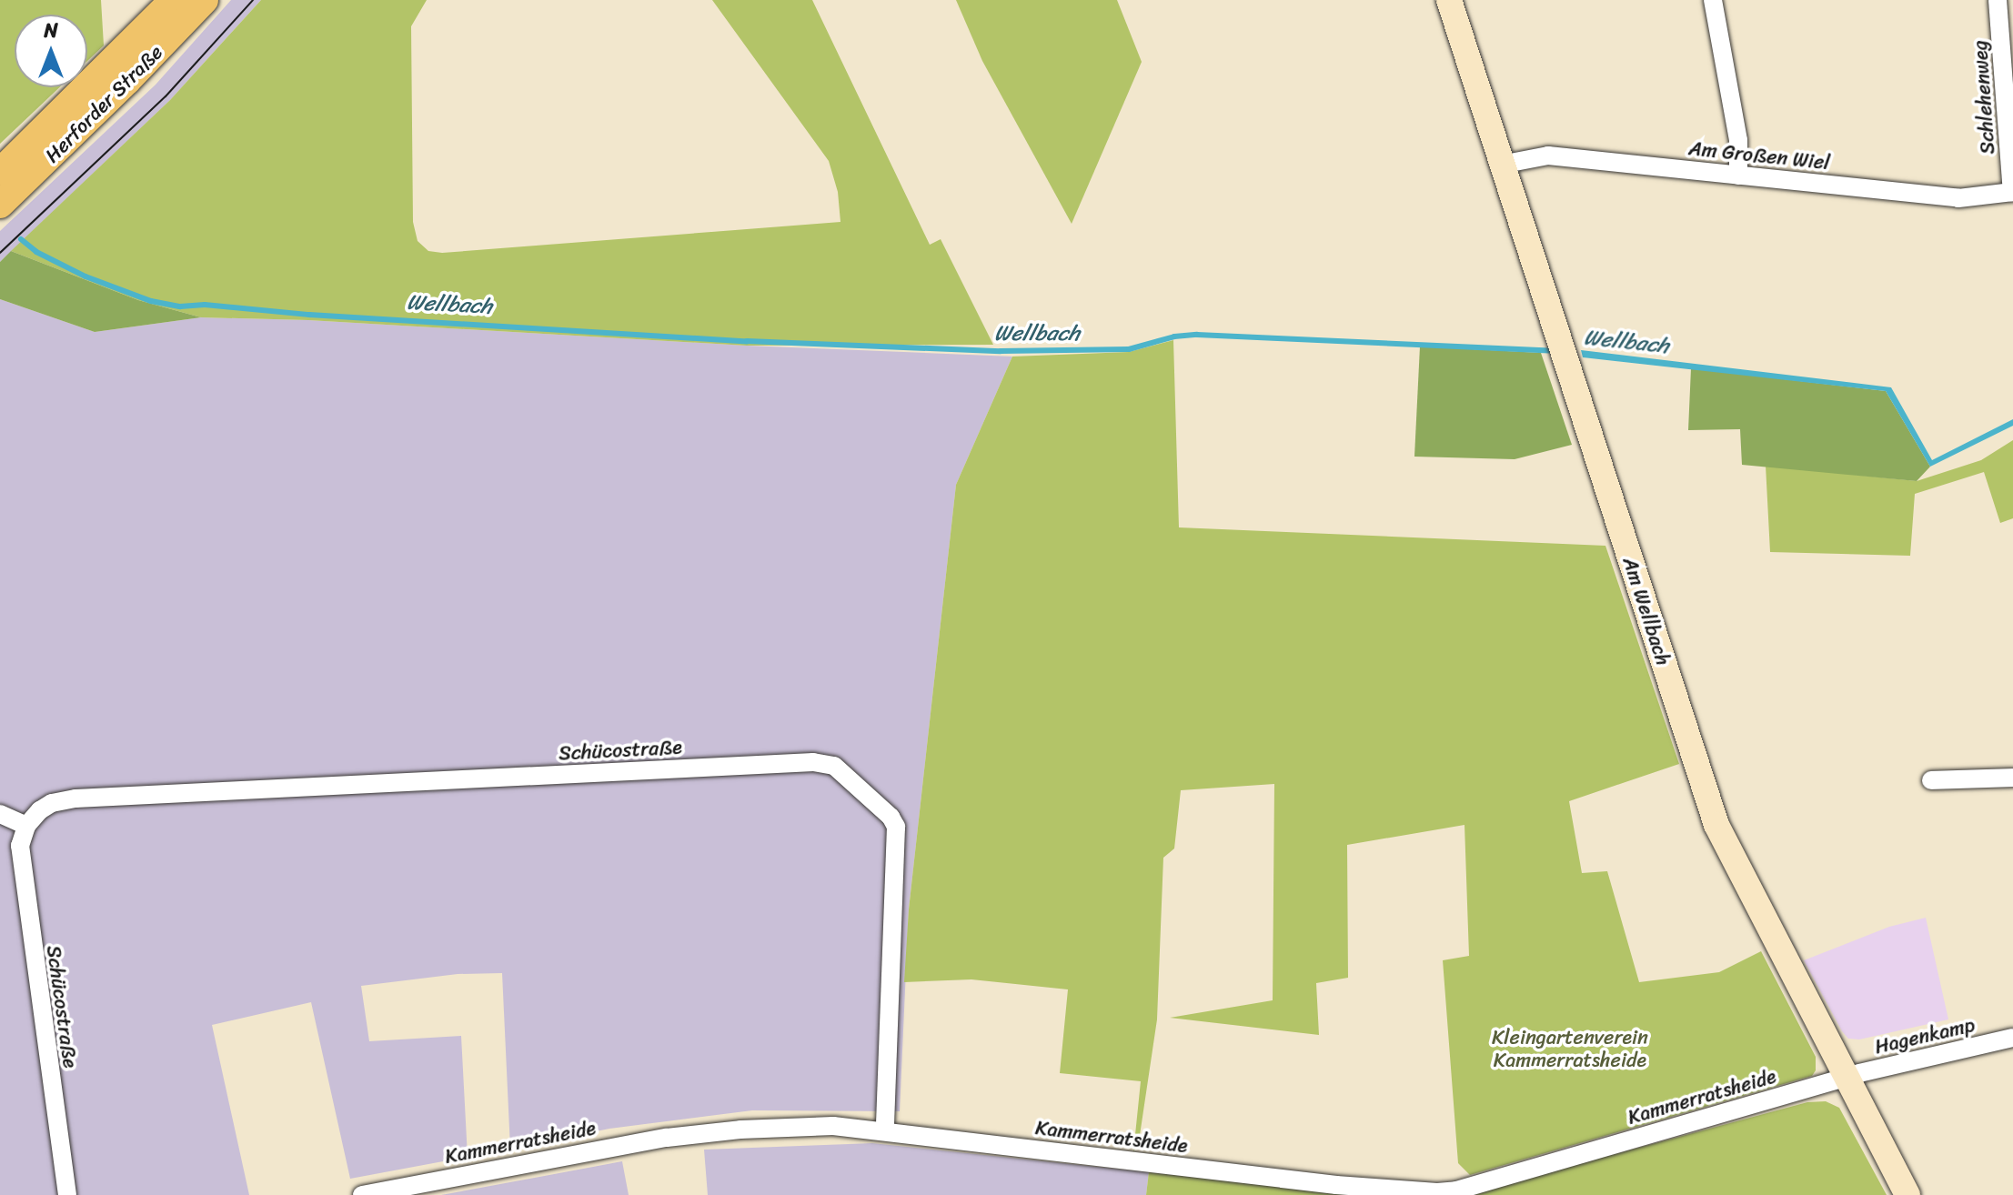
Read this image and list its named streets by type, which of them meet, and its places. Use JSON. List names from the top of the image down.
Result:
{
  "streets": {
    "main road": ["Herforder Straße", "Am Wellbach"],
    "street": [
      "Schlehenweg",
      "Am Großen Wiel",
      "Schücostraße",
      "Hagenkamp",
      "Kammerratsheide"
    ]
  },
  "crossings": [
    ["Schlehenweg", "Am Großen Wiel"],
    ["Am Großen Wiel", "Am Wellbach"],
    ["Am Wellbach", "Hagenkamp"],
    ["Am Wellbach", "Kammerratsheide"],
    ["Schücostraße", "Kammerratsheide"],
    ["Hagenkamp", "Kammerratsheide"]
  ],
  "water": ["Wellbach"],
  "parks": ["Kleingartenverein Kammerratsheide"],
  "north": "top"
}
